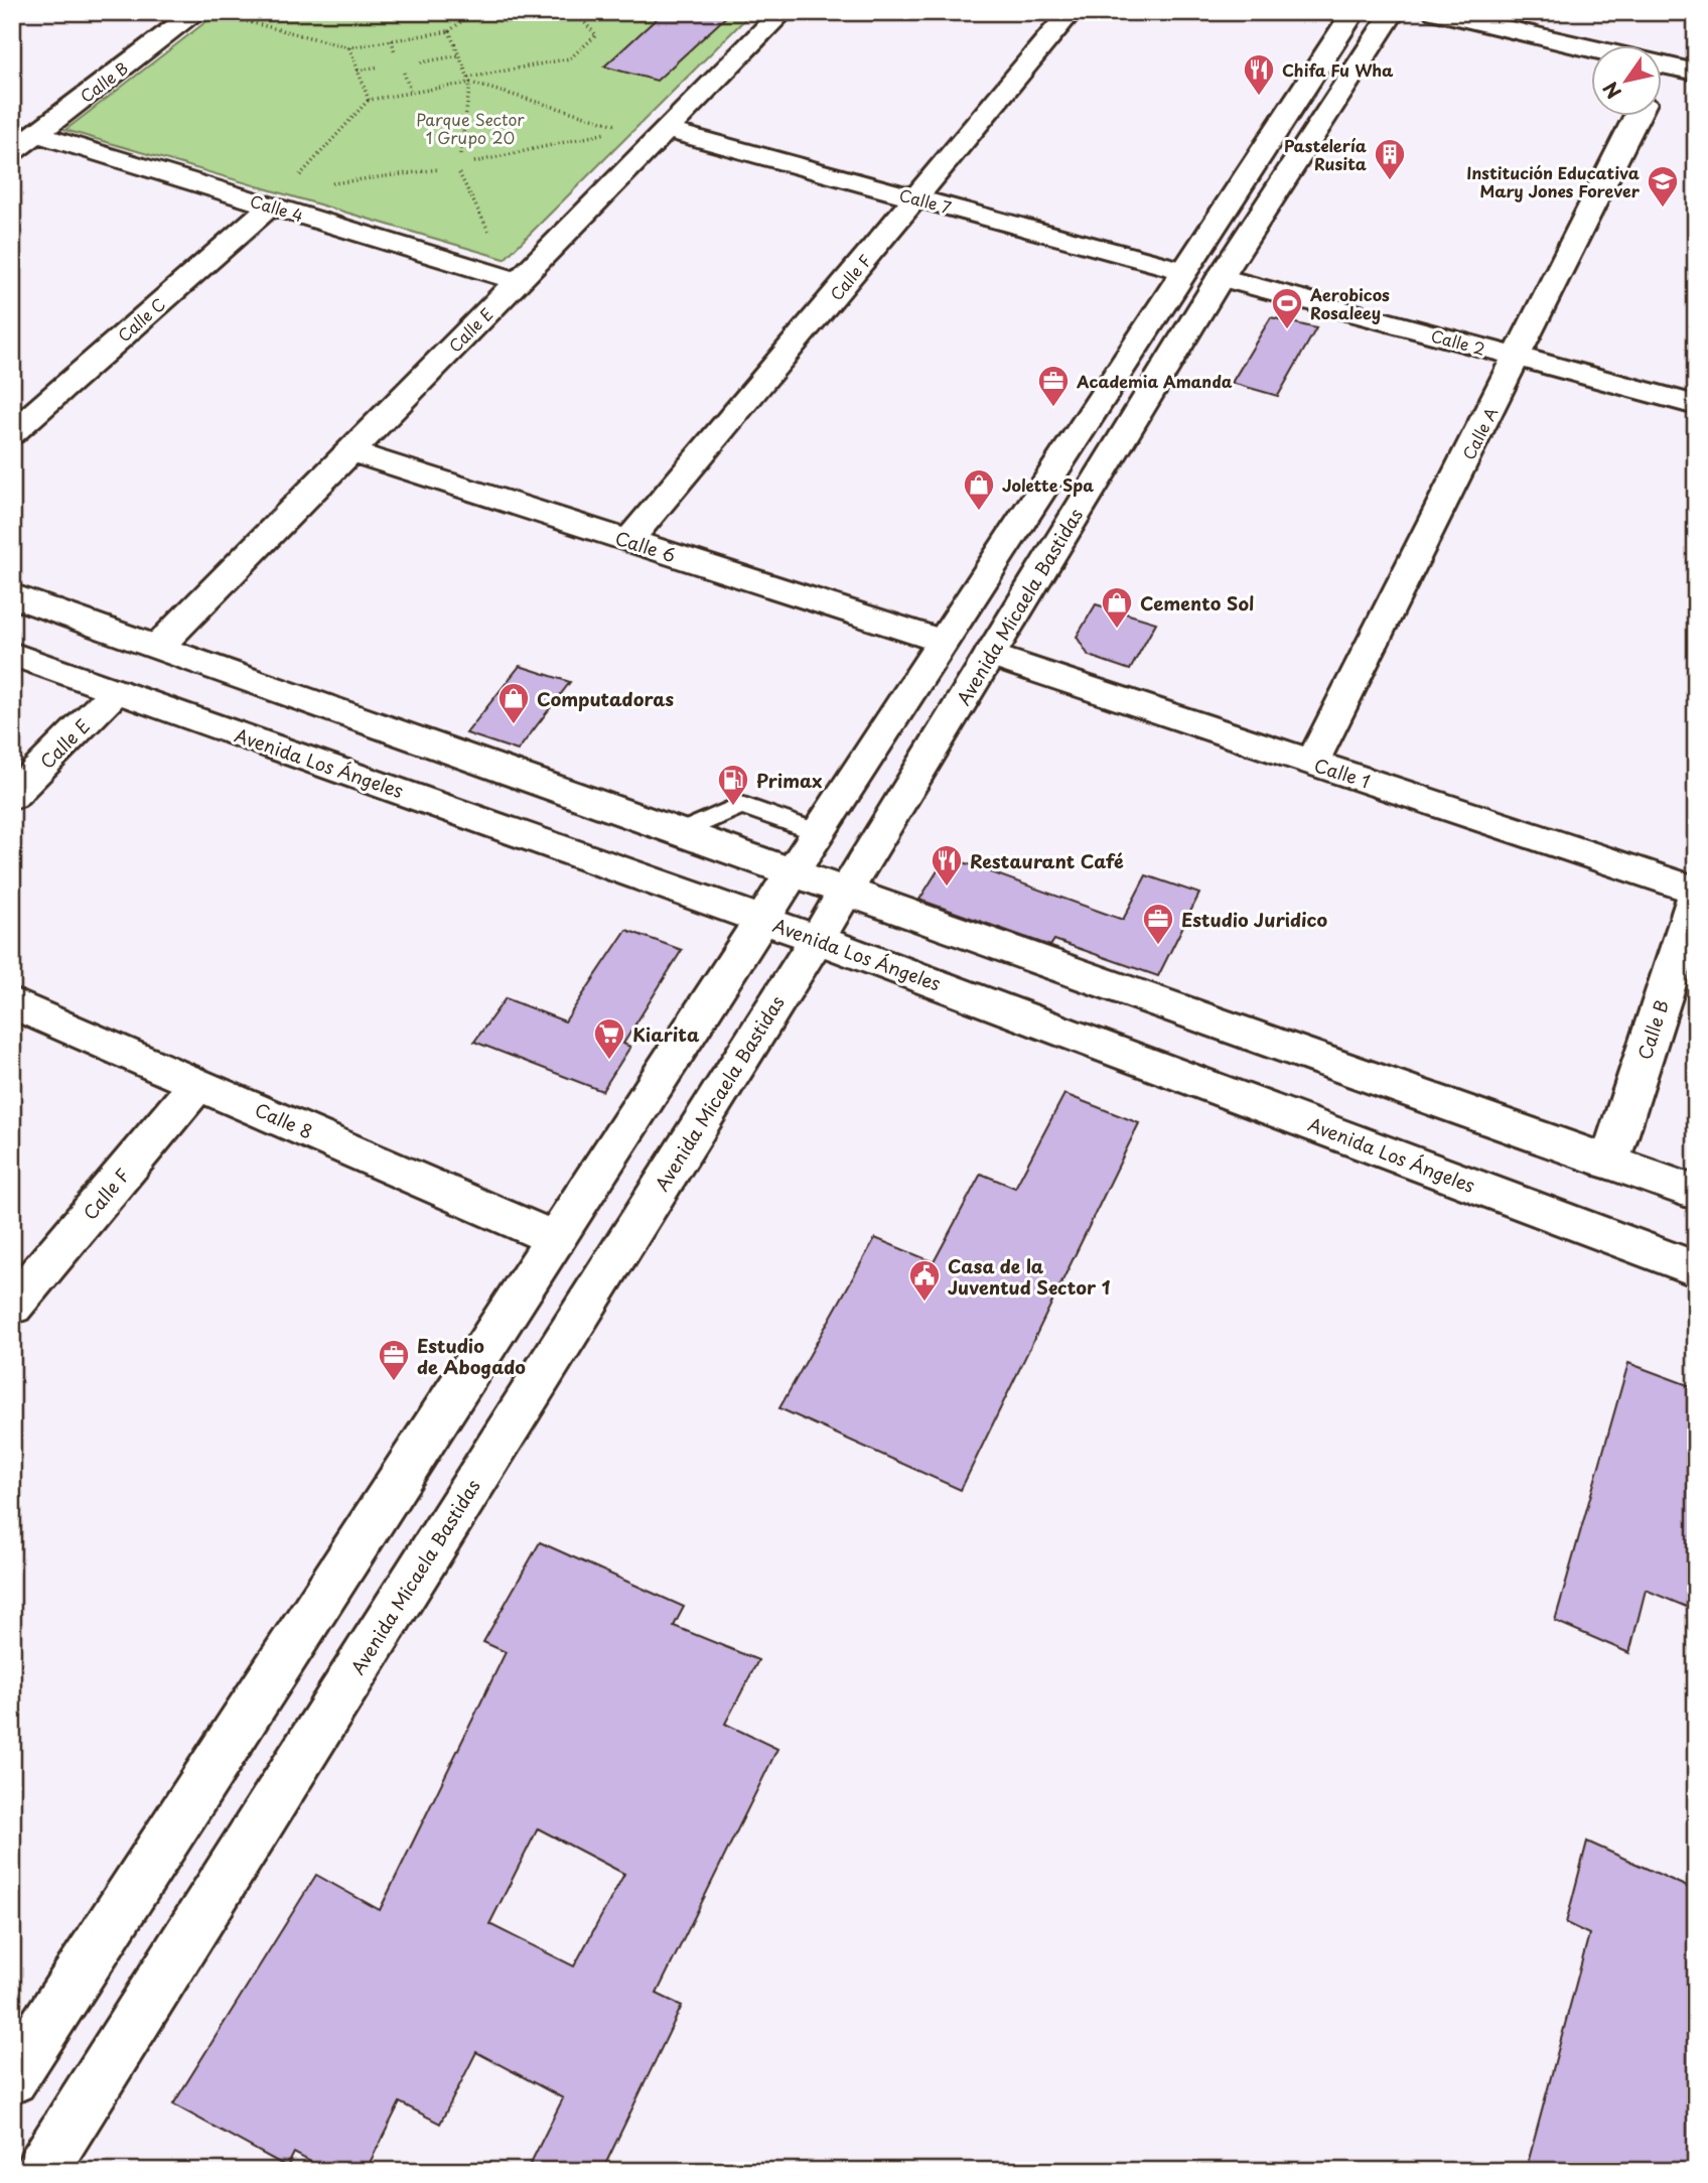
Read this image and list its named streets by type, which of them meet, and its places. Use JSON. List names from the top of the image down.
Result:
{
  "streets": {
    "street": [
      "Calle B",
      "Calle 7",
      "Calle 4",
      "Calle F",
      "Calle C",
      "Calle E",
      "Calle 2",
      "Calle A",
      "Calle 6",
      "Avenida Micaela Bastidas",
      "Avenida Los Ángeles",
      "Calle 1",
      "Calle 8"
    ]
  },
  "crossings": [
    ["Calle B", "Calle 4"],
    ["Calle 7", "Calle F"],
    ["Calle 7", "Calle E"],
    ["Calle 7", "Calle 2"],
    ["Calle 7", "Avenida Micaela Bastidas"],
    ["Calle 4", "Calle C"],
    ["Calle 4", "Calle E"],
    ["Calle F", "Calle 6"],
    ["Calle F", "Calle 8"],
    ["Calle E", "Calle 6"],
    ["Calle E", "Avenida Los Ángeles"],
    ["Calle 2", "Calle A"],
    ["Calle 2", "Avenida Micaela Bastidas"],
    ["Calle A", "Calle 1"],
    ["Calle 6", "Avenida Micaela Bastidas"],
    ["Avenida Micaela Bastidas", "Avenida Los Ángeles"],
    ["Avenida Micaela Bastidas", "Calle 1"],
    ["Avenida Micaela Bastidas", "Calle 8"]
  ],
  "parks": ["Parque Sector 1 Grupo 20"],
  "places": {
    "restaurant": ["Chifa Fu Wha", "Restaurant Café"],
    "building": ["Pastelería Rusita"],
    "school or university": ["Institución Educativa Mary Jones Forever"],
    "sports": ["Aerobicos Rosaleey"],
    "office": ["Academia Amanda", "Estudio Juridico", "Estudio de Abogado"],
    "shop": ["Jolette Spa", "Cemento Sol", "Computadoras"],
    "fuel station": ["Primax"],
    "supermarket": ["Kiarita"],
    "public building": ["Casa de la Juventud Sector 1"]
  },
  "north": "bottom left"
}
